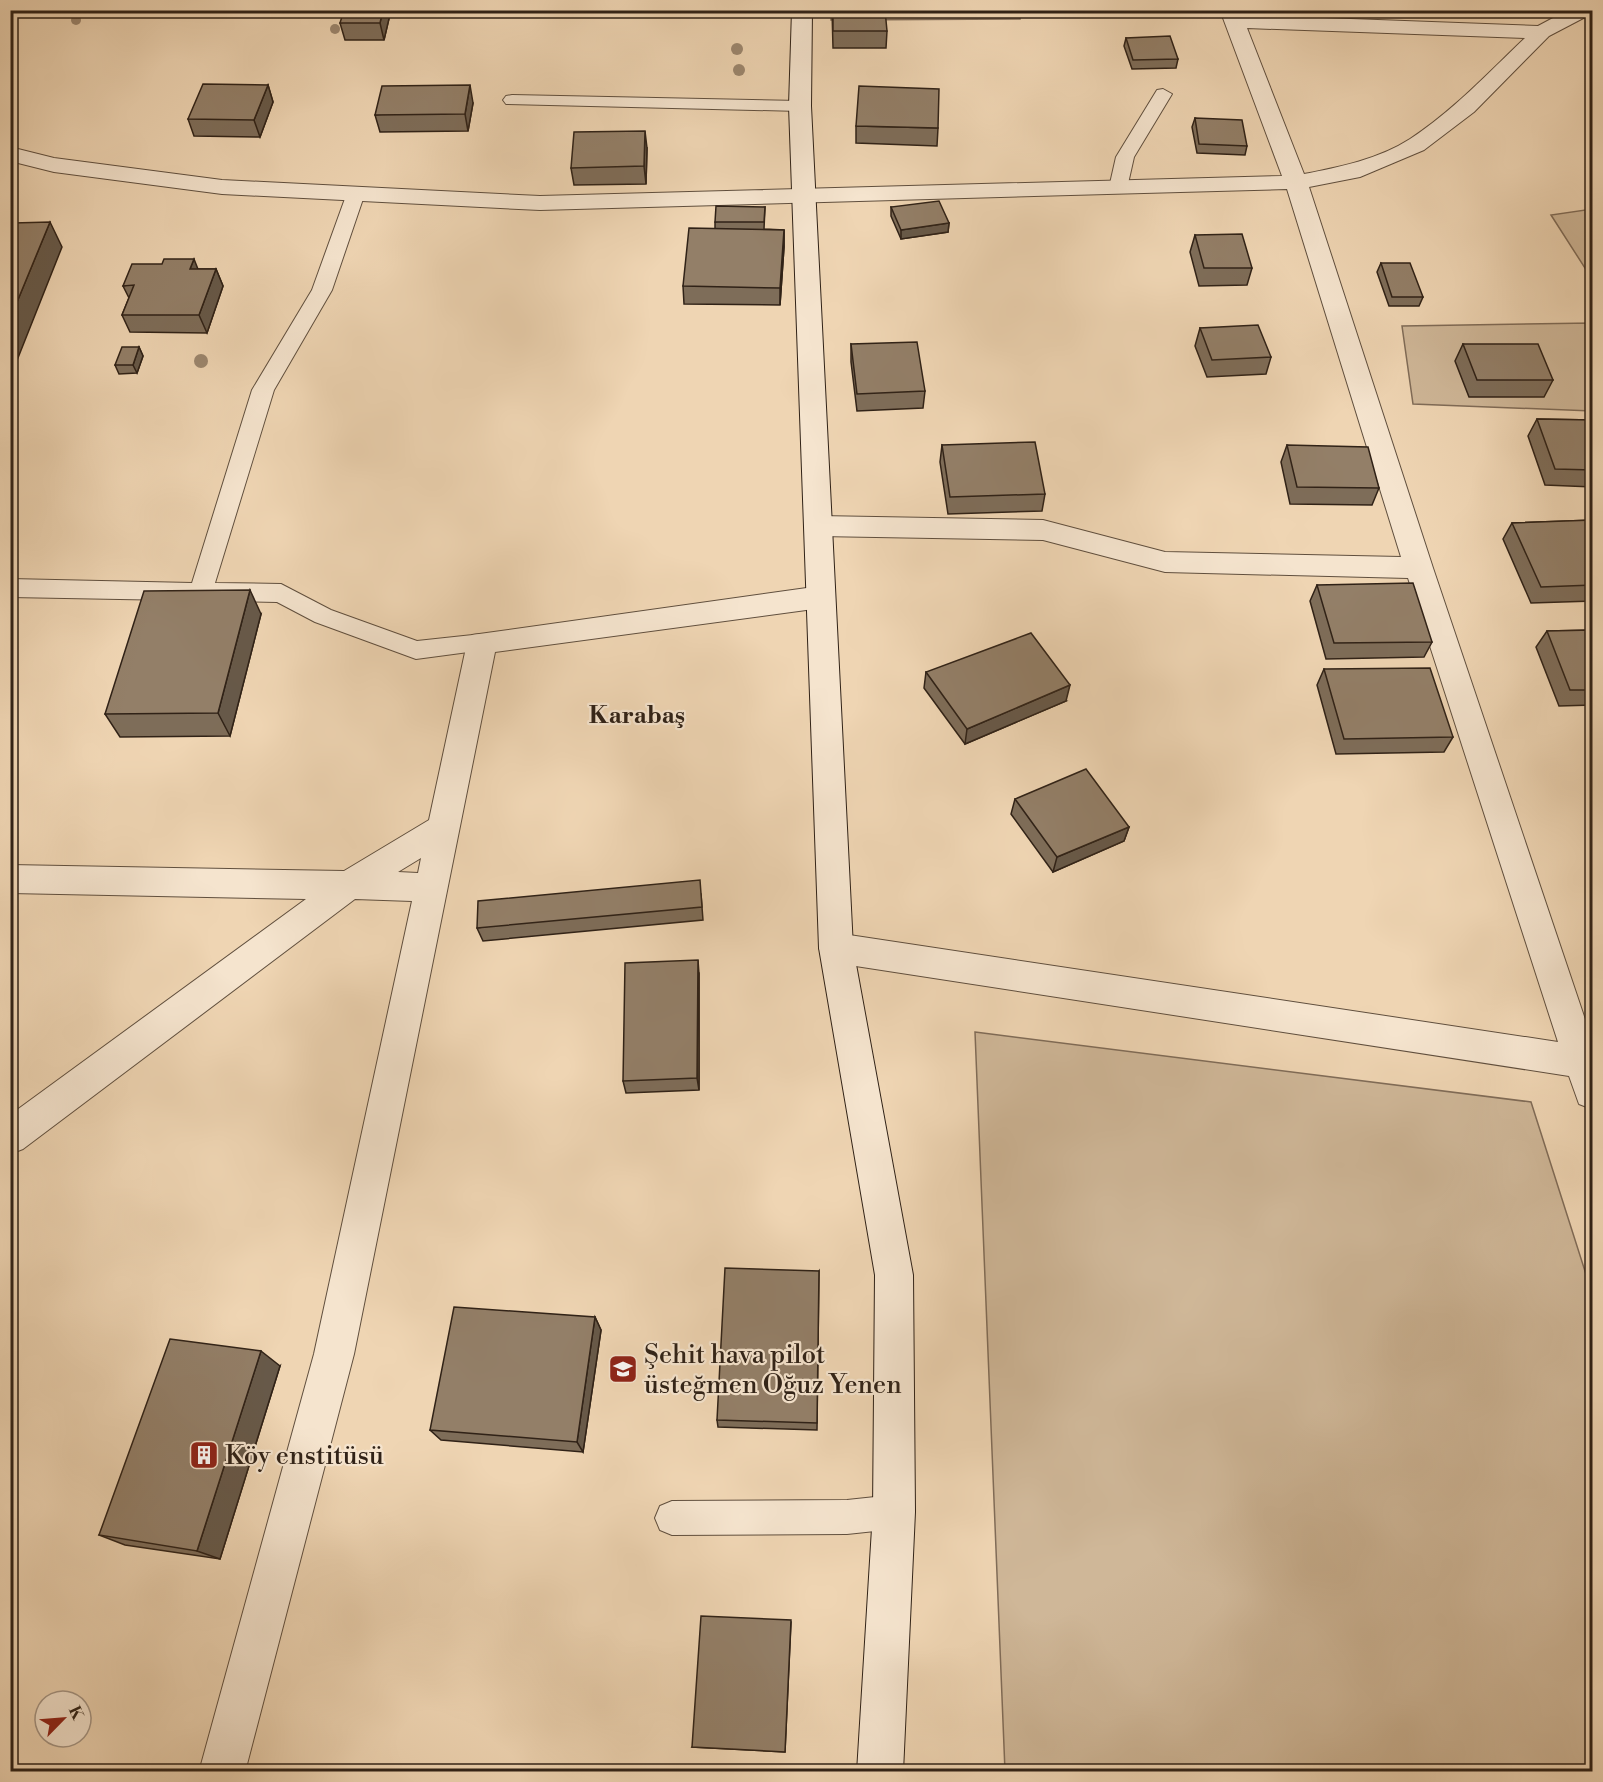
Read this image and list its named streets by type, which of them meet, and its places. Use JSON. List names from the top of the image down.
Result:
{
  "districts": ["Karabaş"],
  "places": {
    "school or university": ["Şehit hava pilot üsteğmen Oğuz Yenen"],
    "building": ["Köy enstitüsü"]
  },
  "north": "top right"
}
